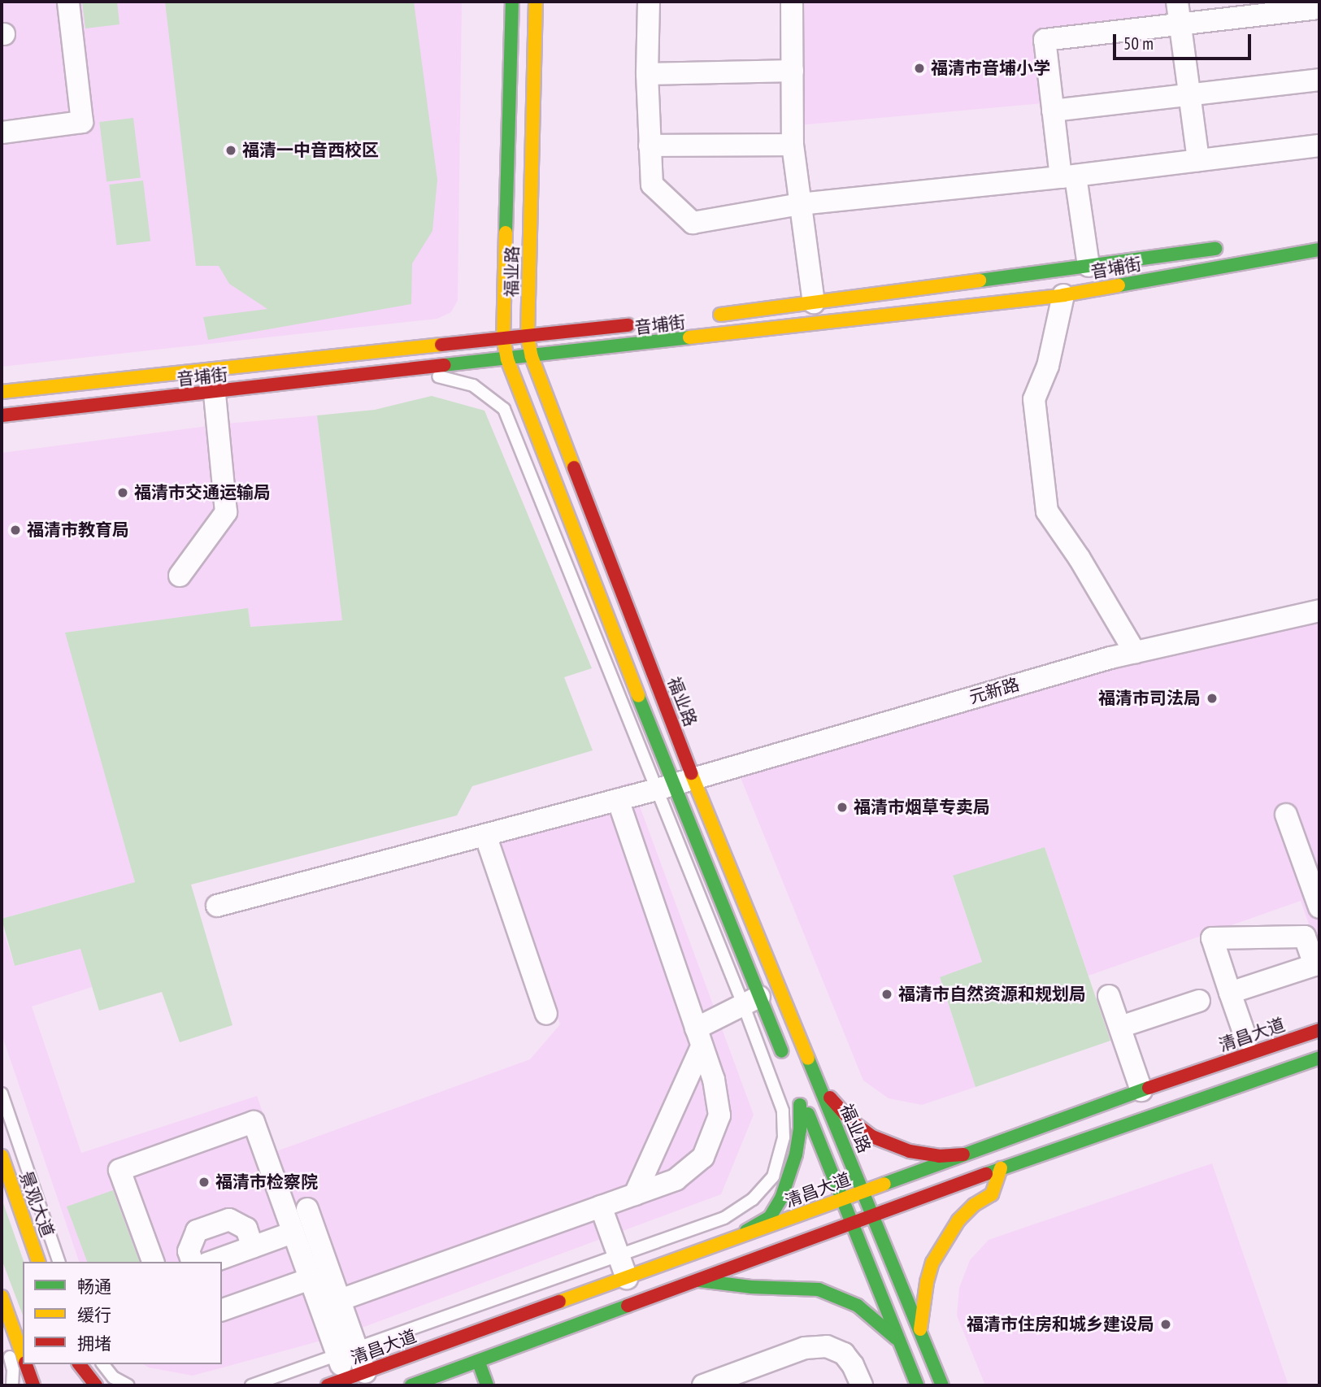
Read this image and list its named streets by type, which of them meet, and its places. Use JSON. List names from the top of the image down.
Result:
{
  "streets": {
    "street": [
      "音埔街",
      "福业路",
      "元新路",
      "清昌大道",
      "景观大道"
    ]
  },
  "crossings": [
    ["音埔街", "福业路"],
    ["福业路", "元新路"],
    ["福业路", "清昌大道"]
  ],
  "places": [
    "福清市音埔小学",
    "福清一中音西校区",
    "福清市交通运输局",
    "福清市教育局",
    "福清市司法局",
    "福清市烟草专卖局",
    "福清市自然资源和规划局",
    "福清市检察院",
    "福清市住房和城乡建设局"
  ],
  "legend": ["畅通", "缓行", "拥堵"],
  "scale_bar": "50 m"
}
